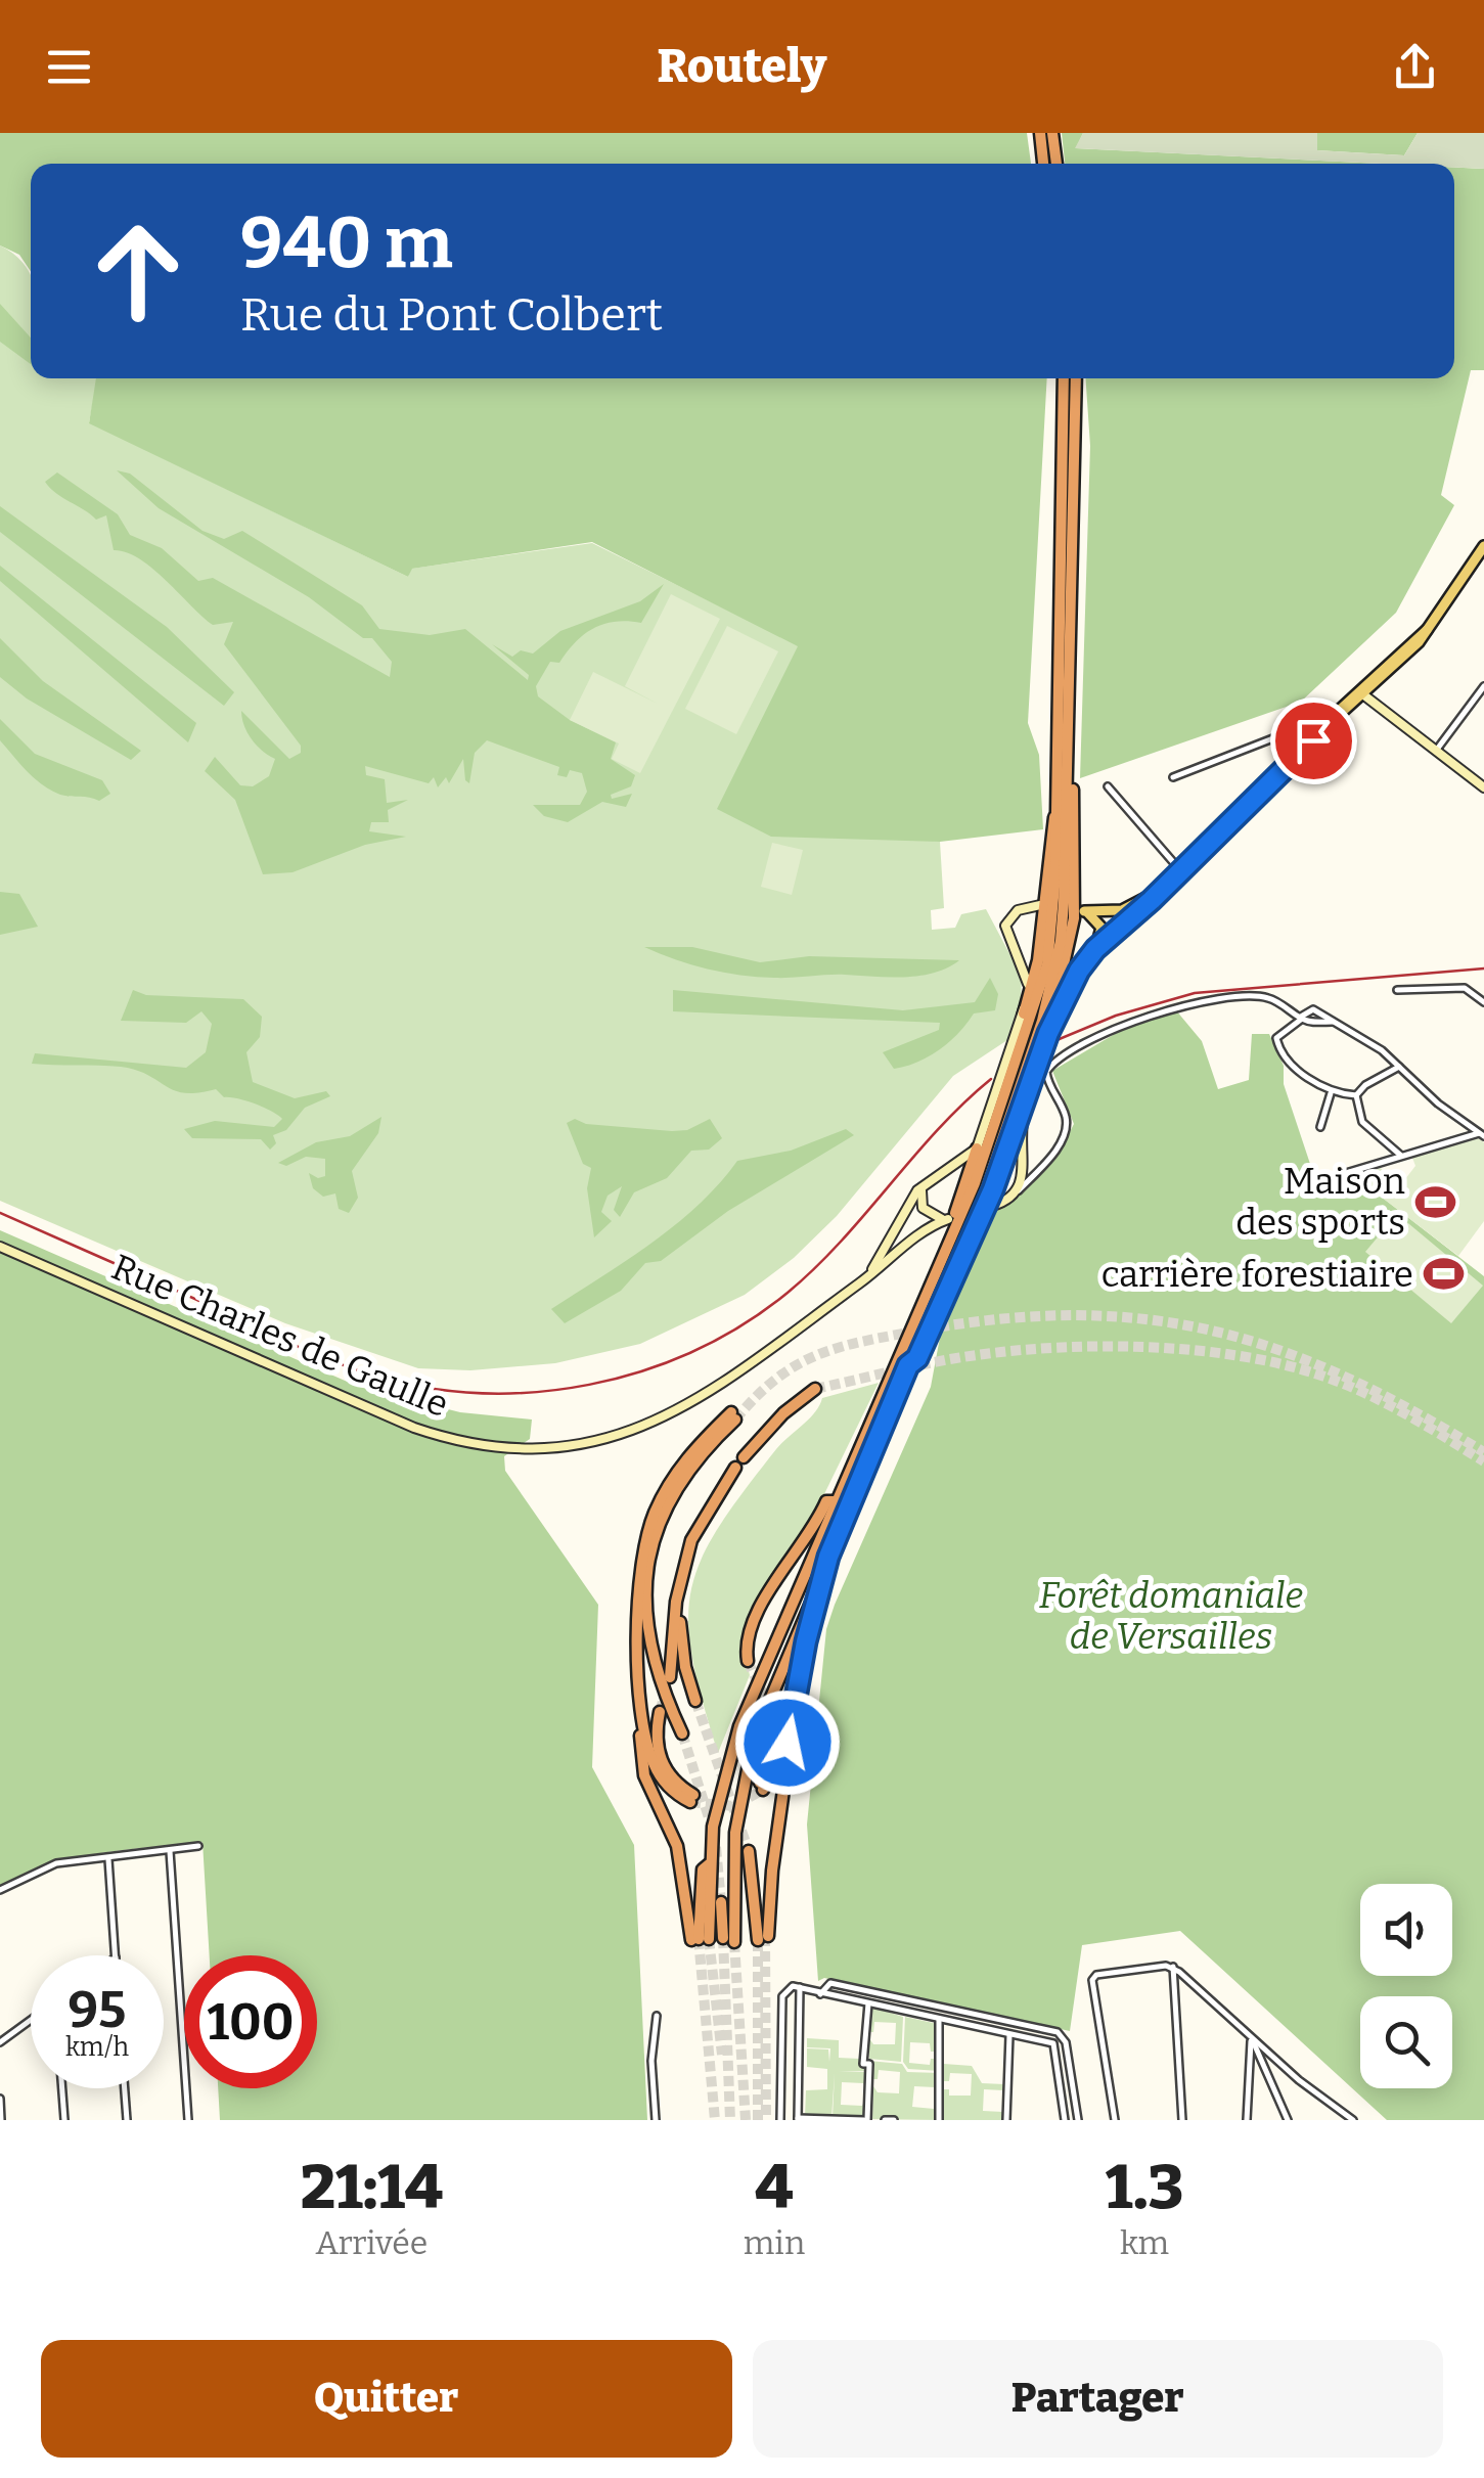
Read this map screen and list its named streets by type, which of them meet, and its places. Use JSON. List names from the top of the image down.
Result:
{
  "streets": {
    "main road": ["Rue Charles de Gaulle"]
  },
  "parks": ["Forêt domaniale de Versailles"],
  "places": {
    "sports": ["Maison des sports", "carrière forestiaire"]
  },
  "page": {
    "header": "Routely",
    "turn": ["940 m", "Rue du Pont Colbert"],
    "speed": "95 km/h",
    "limit": "100",
    "eta": [
      "21:14",
      "Arrivée",
      "4",
      "min",
      "1.3",
      "km"
    ],
    "buttons": ["Quitter", "Partager"]
  }
}
